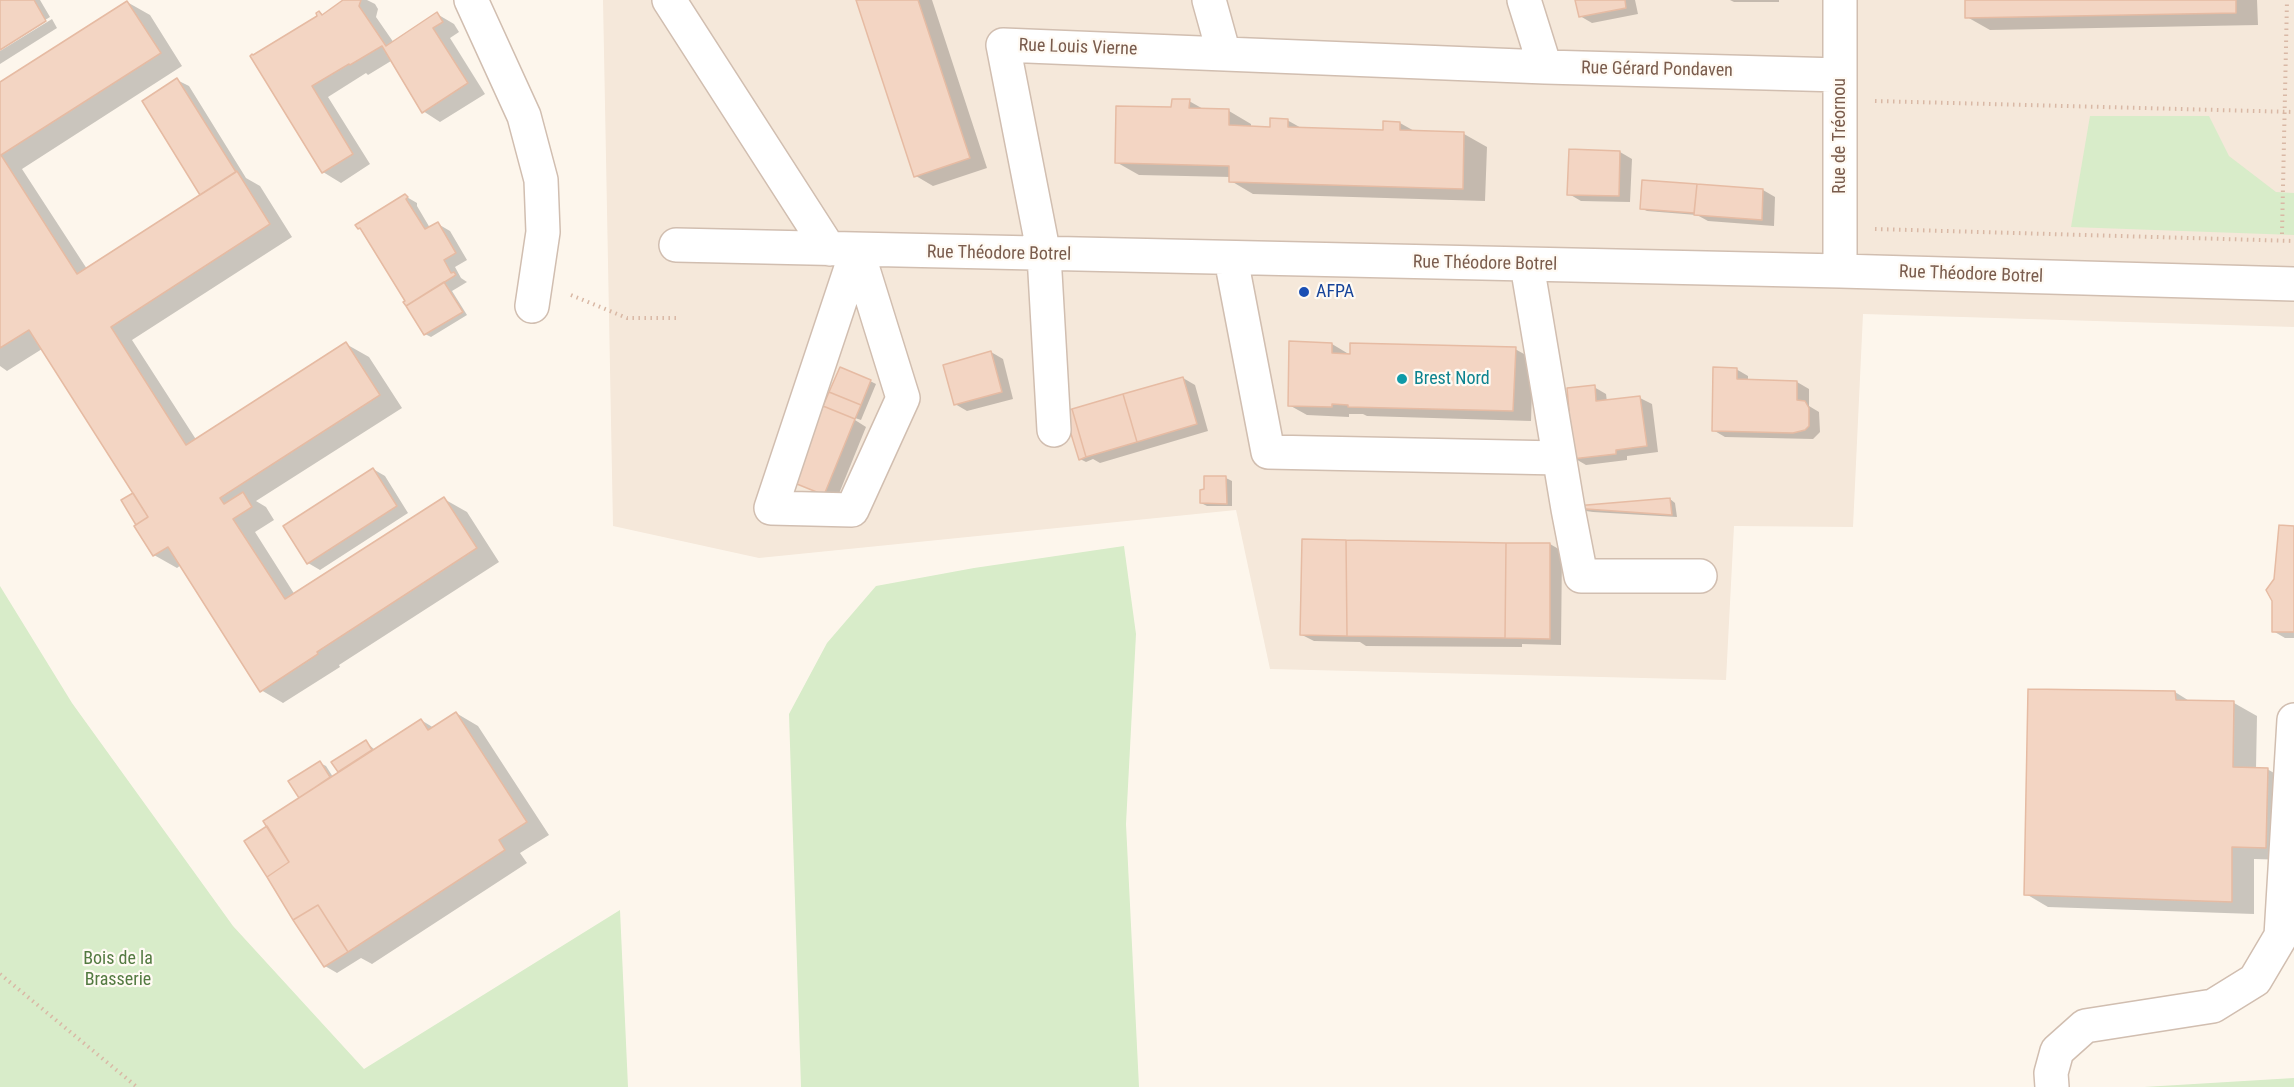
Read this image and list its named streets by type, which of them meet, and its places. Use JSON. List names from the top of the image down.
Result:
{
  "streets": {
    "street": [
      "Rue Louis Vierne",
      "Rue Gérard Pondaven",
      "Rue de Tréornou",
      "Rue Théodore Botrel"
    ]
  },
  "crossings": [
    ["Rue Louis Vierne", "Rue Gérard Pondaven"],
    ["Rue Louis Vierne", "Rue Théodore Botrel"],
    ["Rue Gérard Pondaven", "Rue de Tréornou"],
    ["Rue de Tréornou", "Rue Théodore Botrel"]
  ],
  "parks": ["Bois de la Brasserie"],
  "places": ["AFPA", "Brest Nord"]
}
